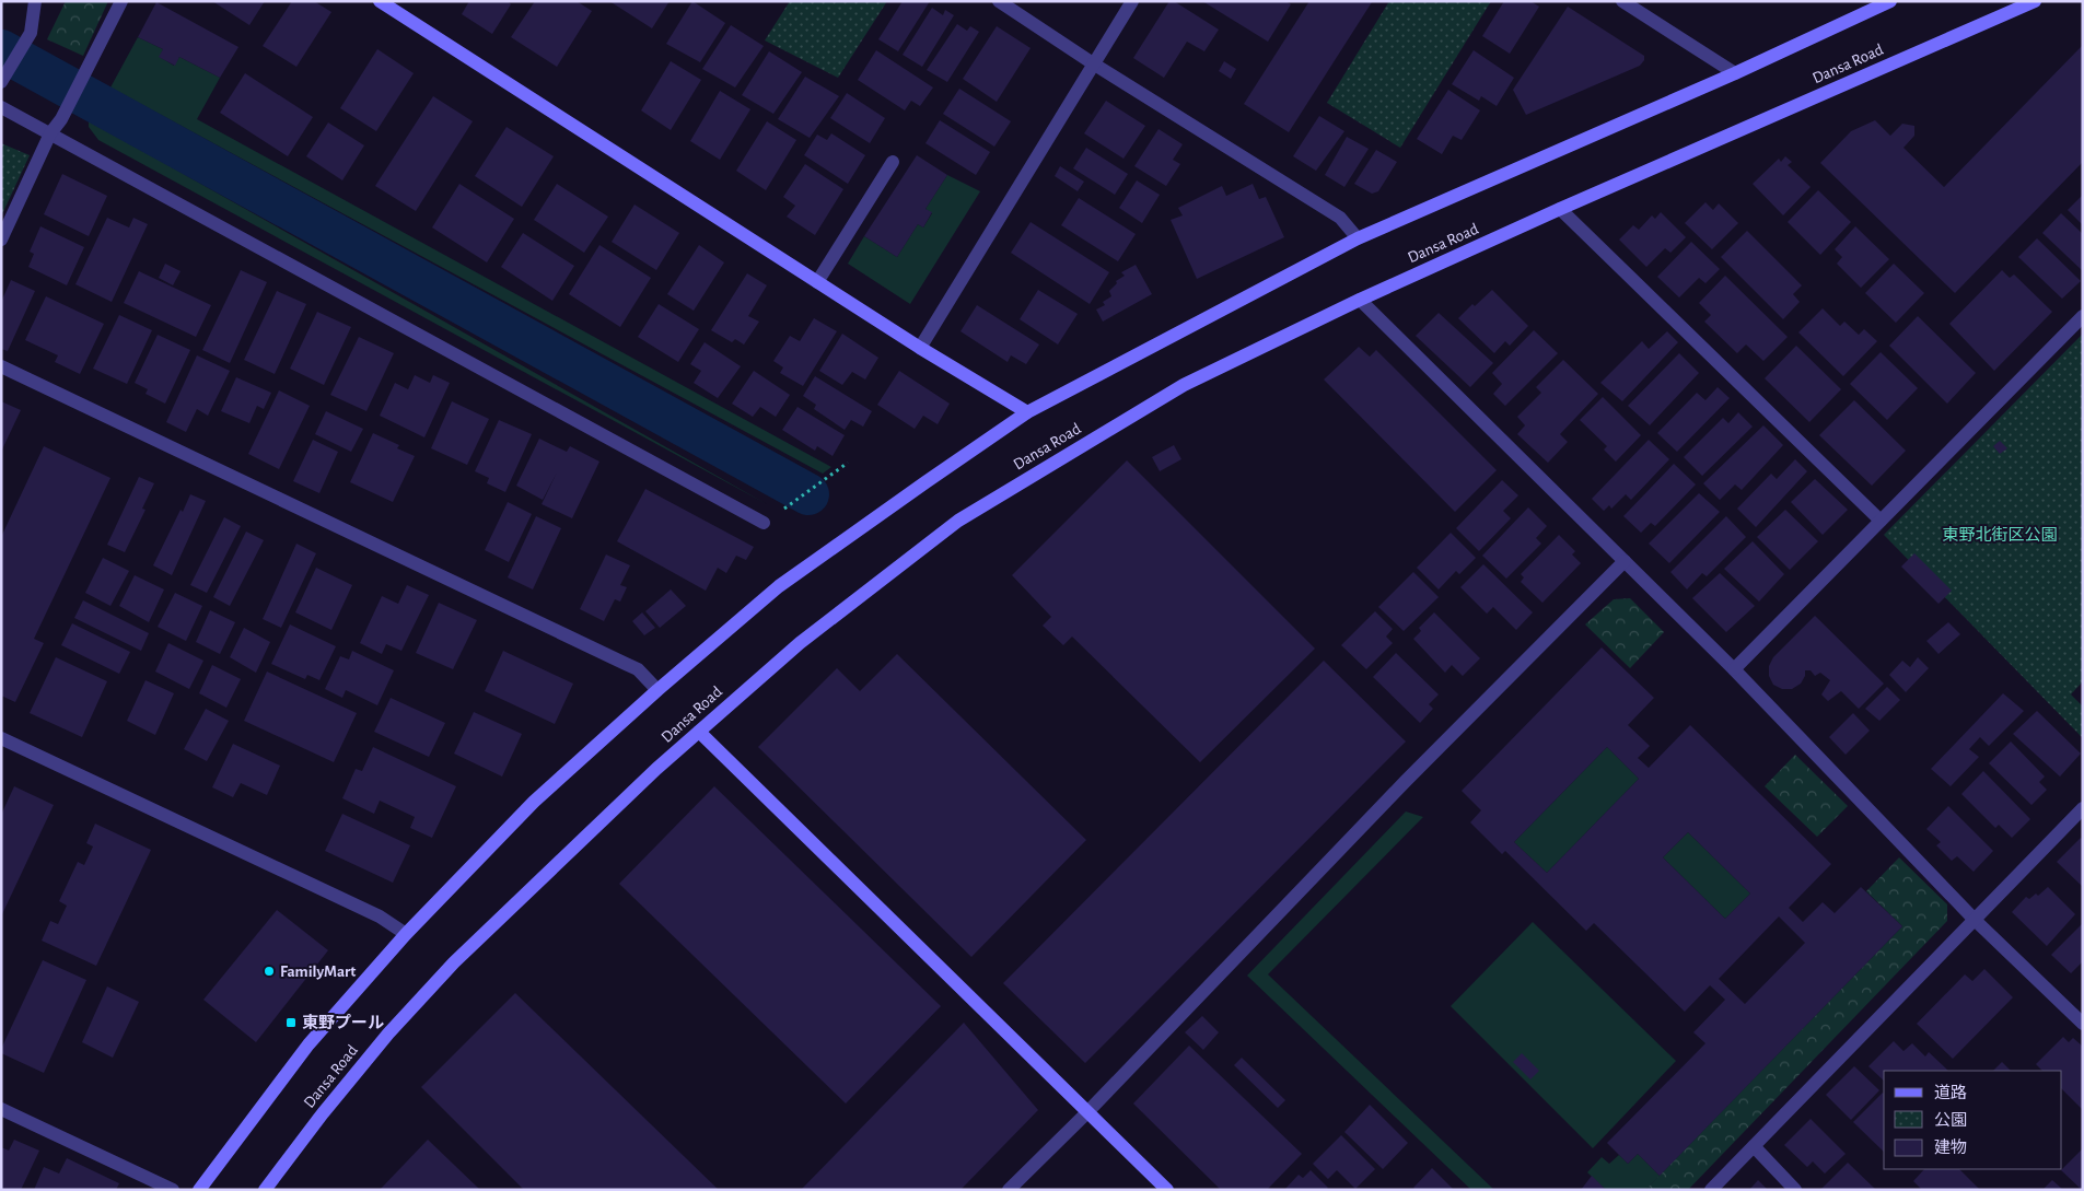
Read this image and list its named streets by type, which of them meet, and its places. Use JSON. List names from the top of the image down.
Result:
{
  "streets": {
    "street": ["Dansa Road"]
  },
  "parks": ["東野北街区公園"],
  "places": {
    "other": ["FamilyMart"],
    "transit": ["東野プール"]
  },
  "legend": ["道路", "公園", "建物"]
}
